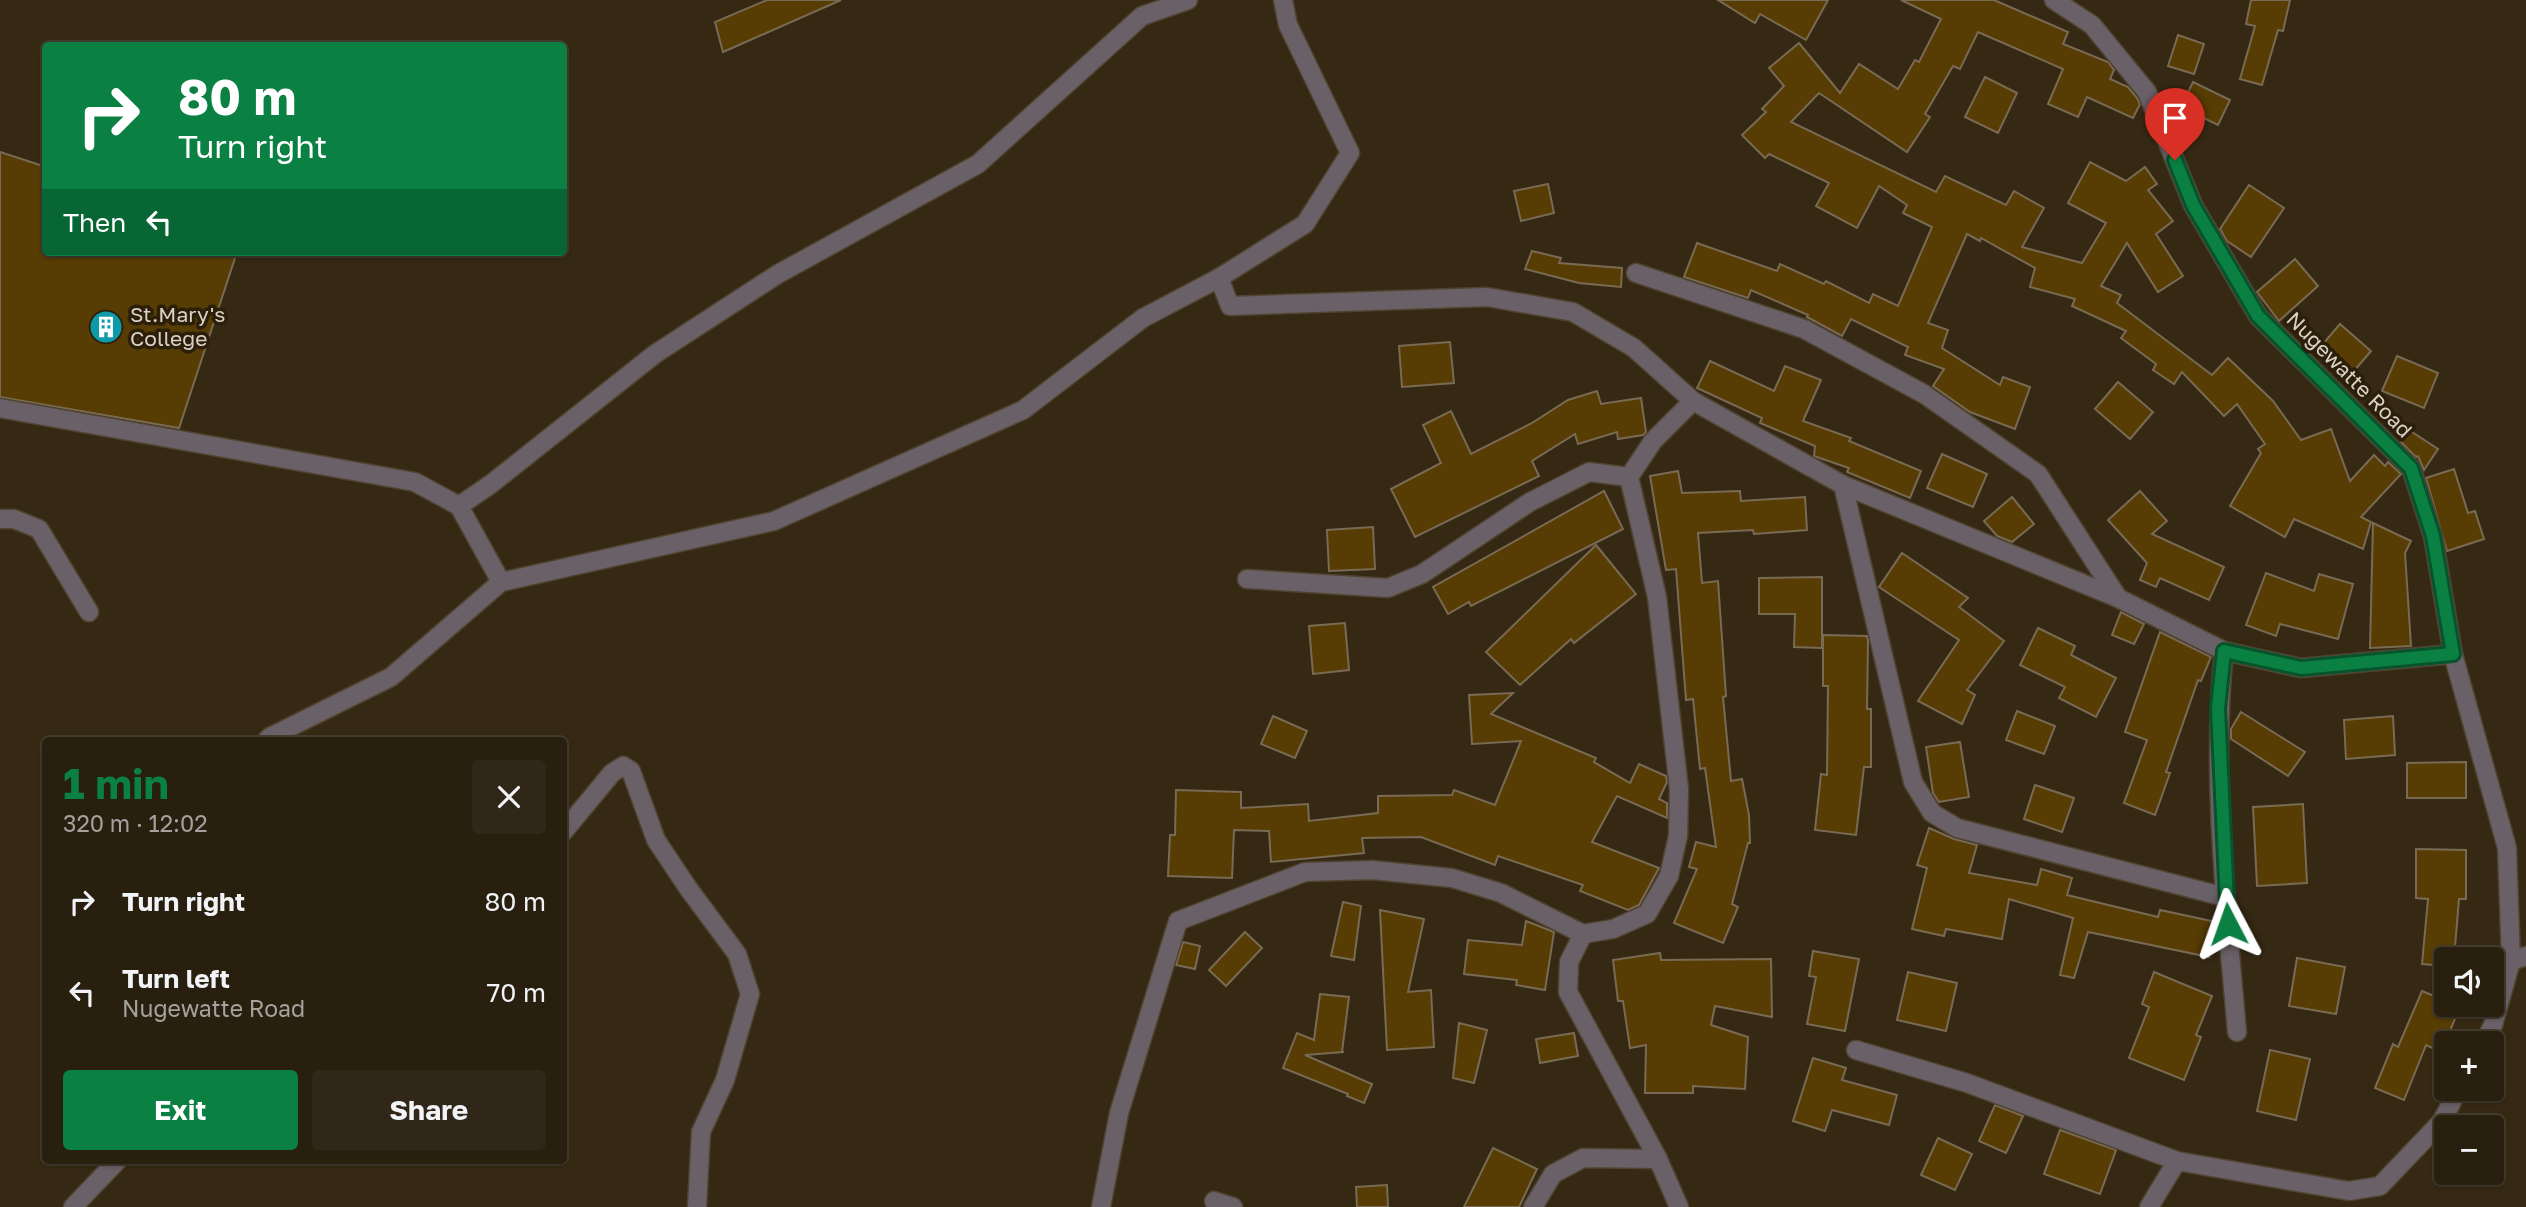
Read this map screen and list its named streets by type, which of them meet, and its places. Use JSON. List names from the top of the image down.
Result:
{
  "streets": {
    "street": ["Nugewatte Road"]
  },
  "places": {
    "building": ["St.Mary's College"]
  },
  "page": {
    "turn": ["80 m", "Turn right"],
    "then": "Then",
    "heading": ["1 min", "320 m · 12:02"],
    "list": [
      {
        "name": "Turn right",
        "value": "80 m"
      },
      {
        "name": "Turn left",
        "note": "Nugewatte Road",
        "value": "70 m"
      }
    ],
    "map_buttons": ["+", "−"],
    "buttons": ["Exit", "Share"]
  }
}
